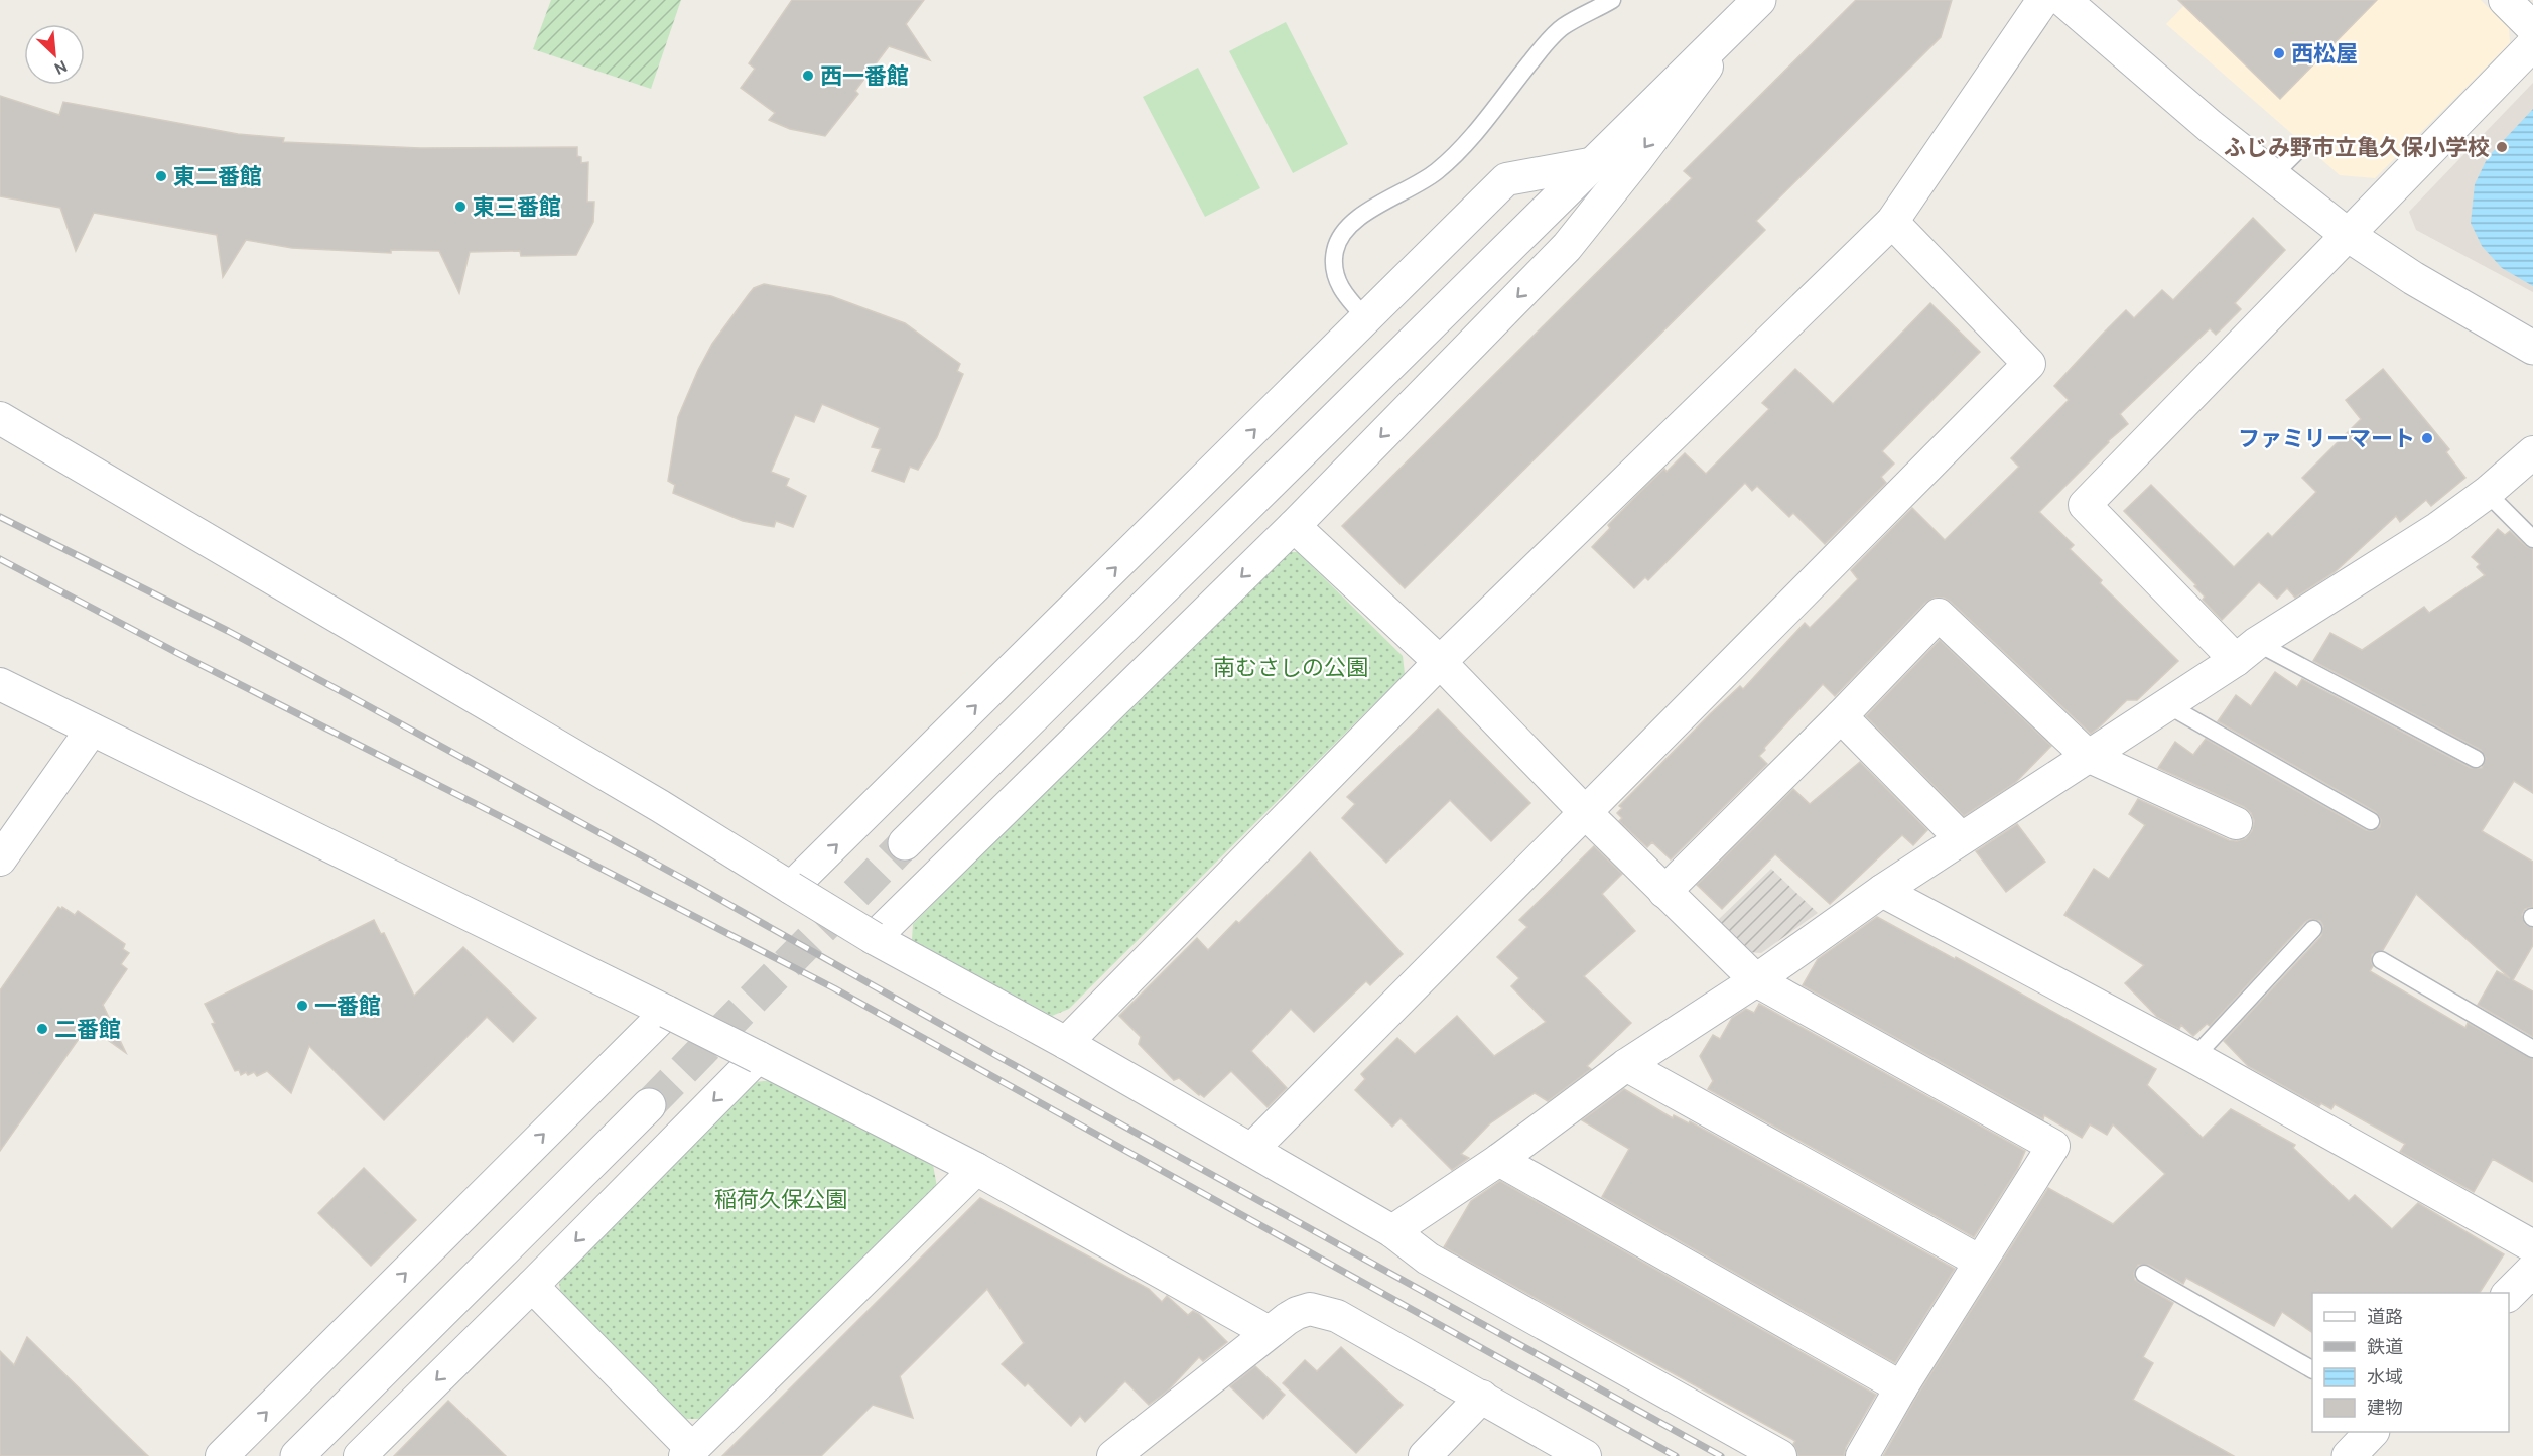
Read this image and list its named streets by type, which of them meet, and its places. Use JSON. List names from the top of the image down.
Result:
{
  "parks": ["南むさしの公園", "稲荷久保公園"],
  "places": [
    "西松屋",
    "西一番館",
    "ふじみ野市立亀久保小学校",
    "東二番館",
    "東三番館",
    "ファミリーマート",
    "一番館",
    "二番館"
  ],
  "legend": [
    "道路",
    "鉄道",
    "水域",
    "建物"
  ],
  "north": "bottom right"
}
